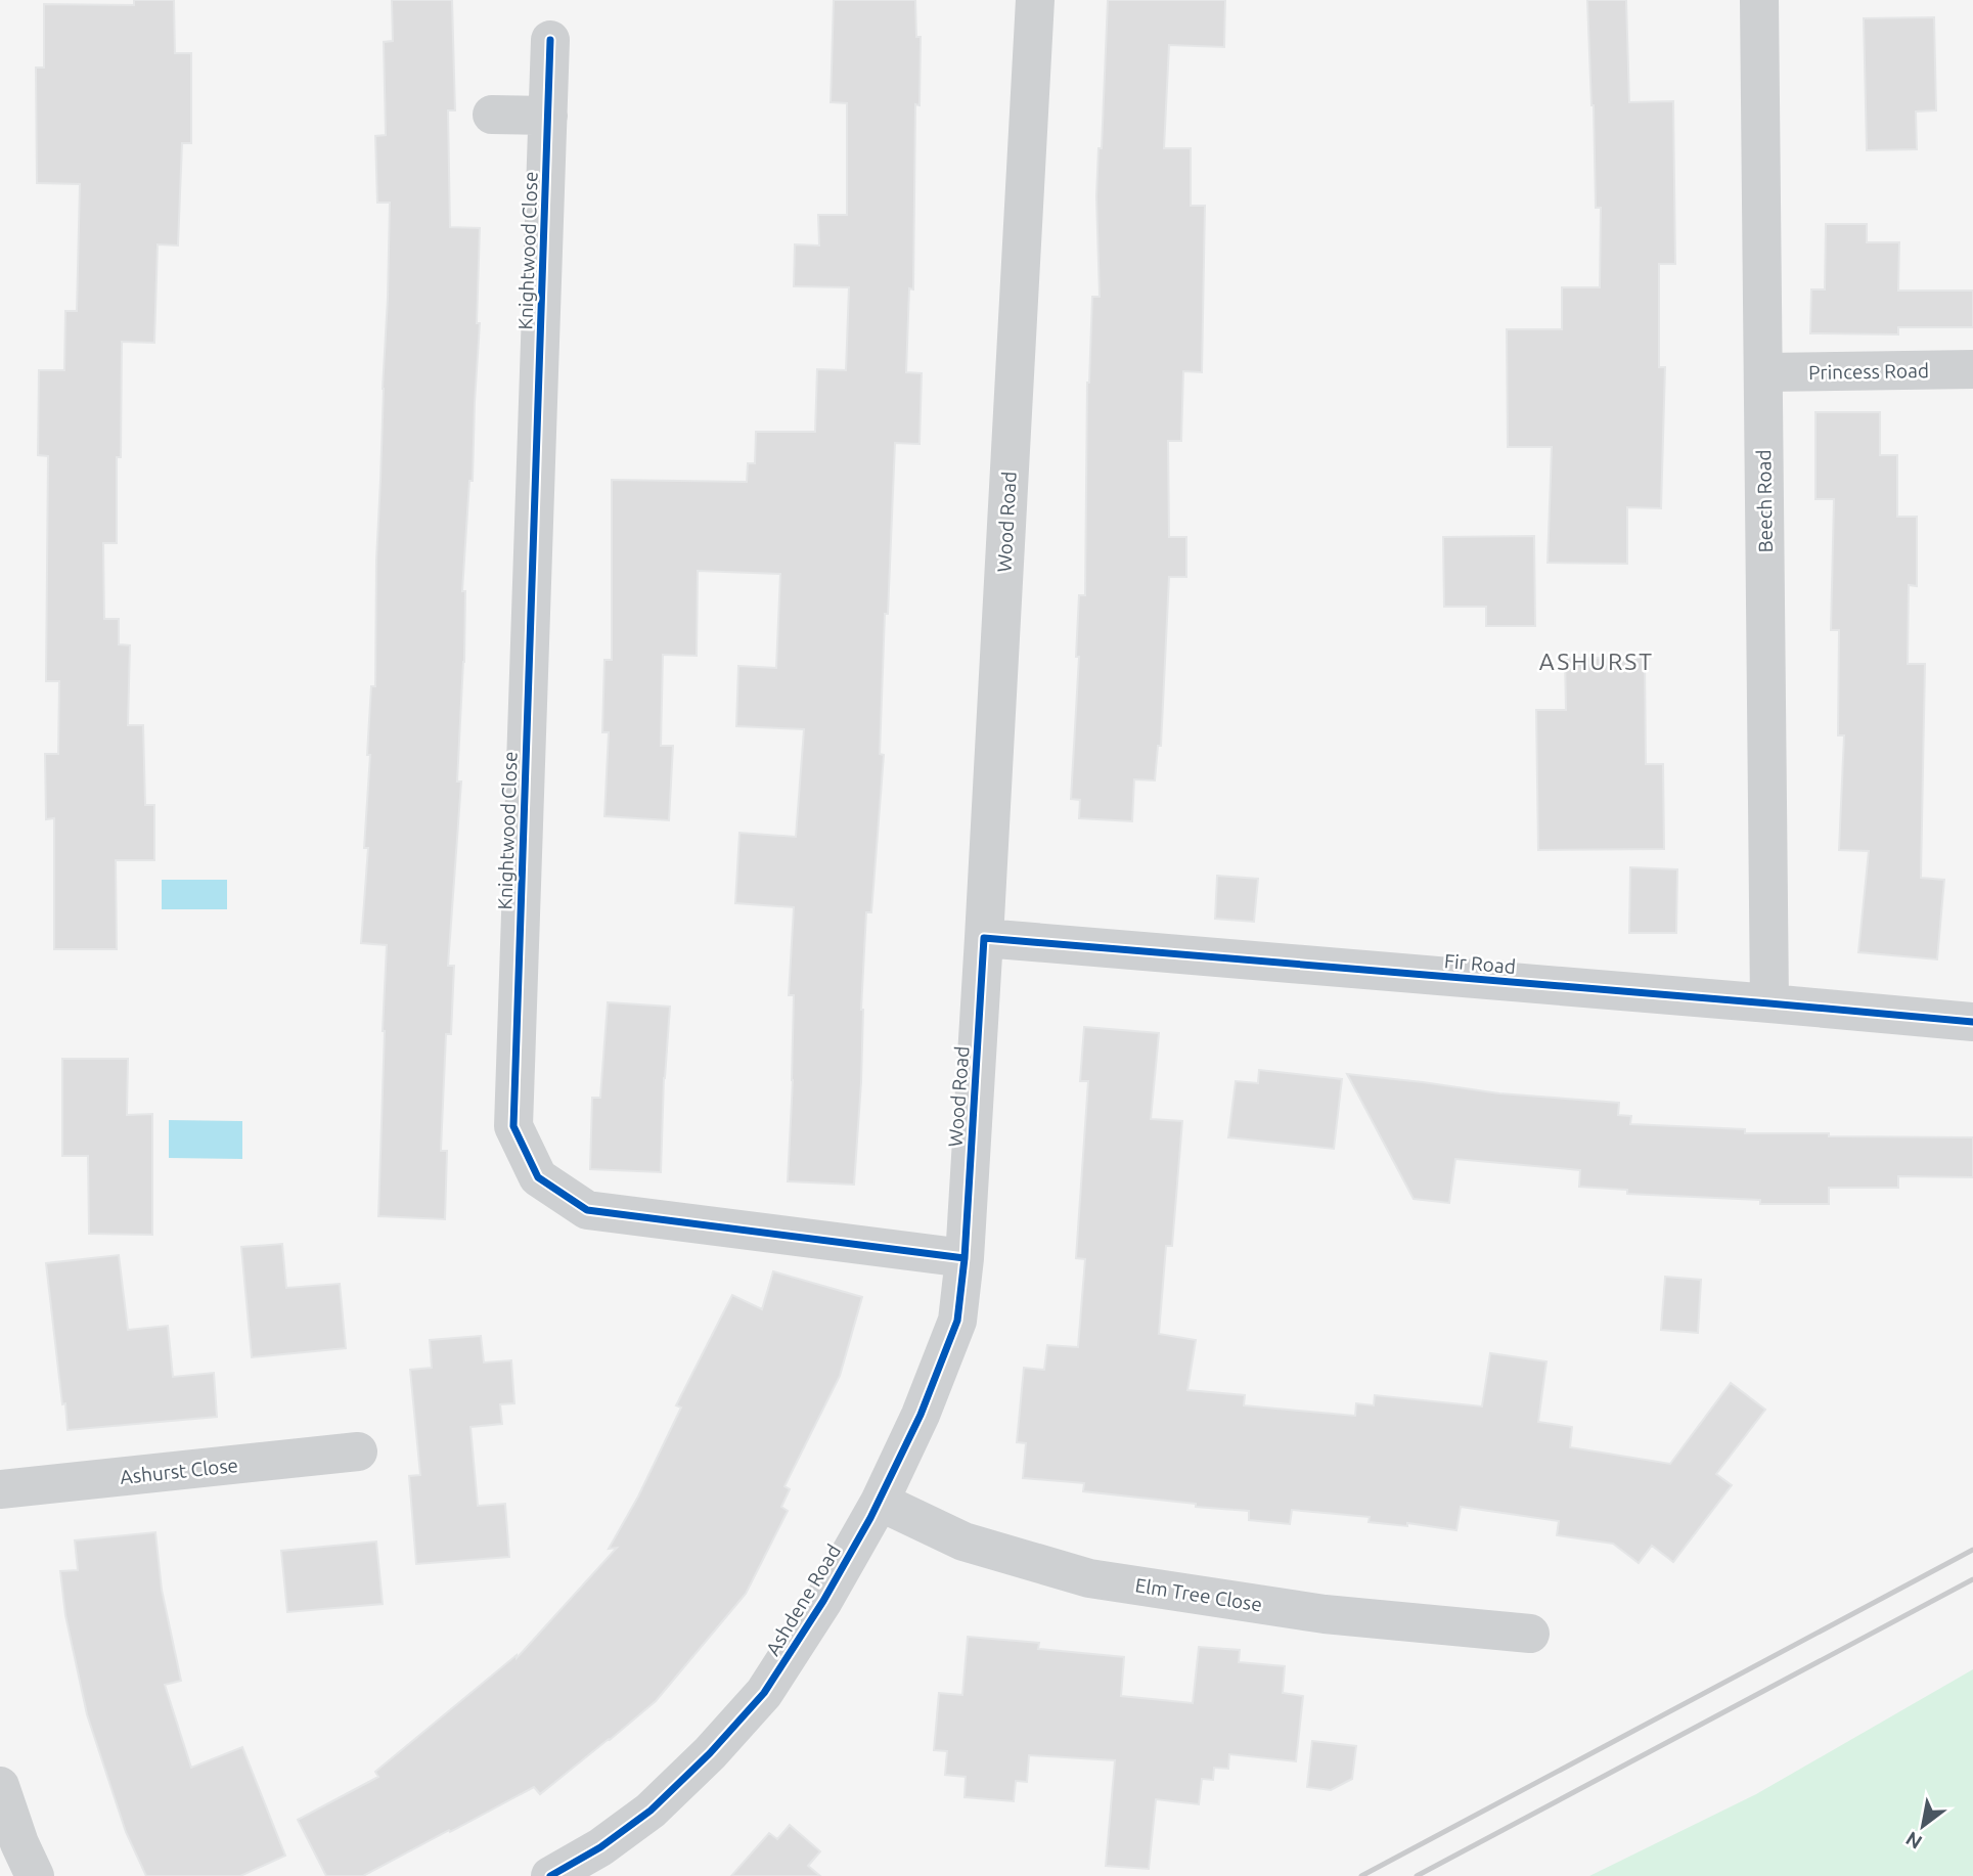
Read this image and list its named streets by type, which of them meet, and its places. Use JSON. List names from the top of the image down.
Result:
{
  "streets": {
    "street": [
      "Knightwood Close",
      "Princess Road",
      "Beech Road",
      "Wood Road",
      "Fir Road",
      "Ashurst Close",
      "Elm Tree Close",
      "Ashdene Road"
    ]
  },
  "crossings": [
    ["Knightwood Close", "Wood Road"],
    ["Knightwood Close", "Ashdene Road"],
    ["Princess Road", "Beech Road"],
    ["Beech Road", "Fir Road"],
    ["Wood Road", "Fir Road"],
    ["Wood Road", "Ashdene Road"],
    ["Elm Tree Close", "Ashdene Road"]
  ],
  "districts": ["ASHURST"],
  "north": "bottom left"
}
